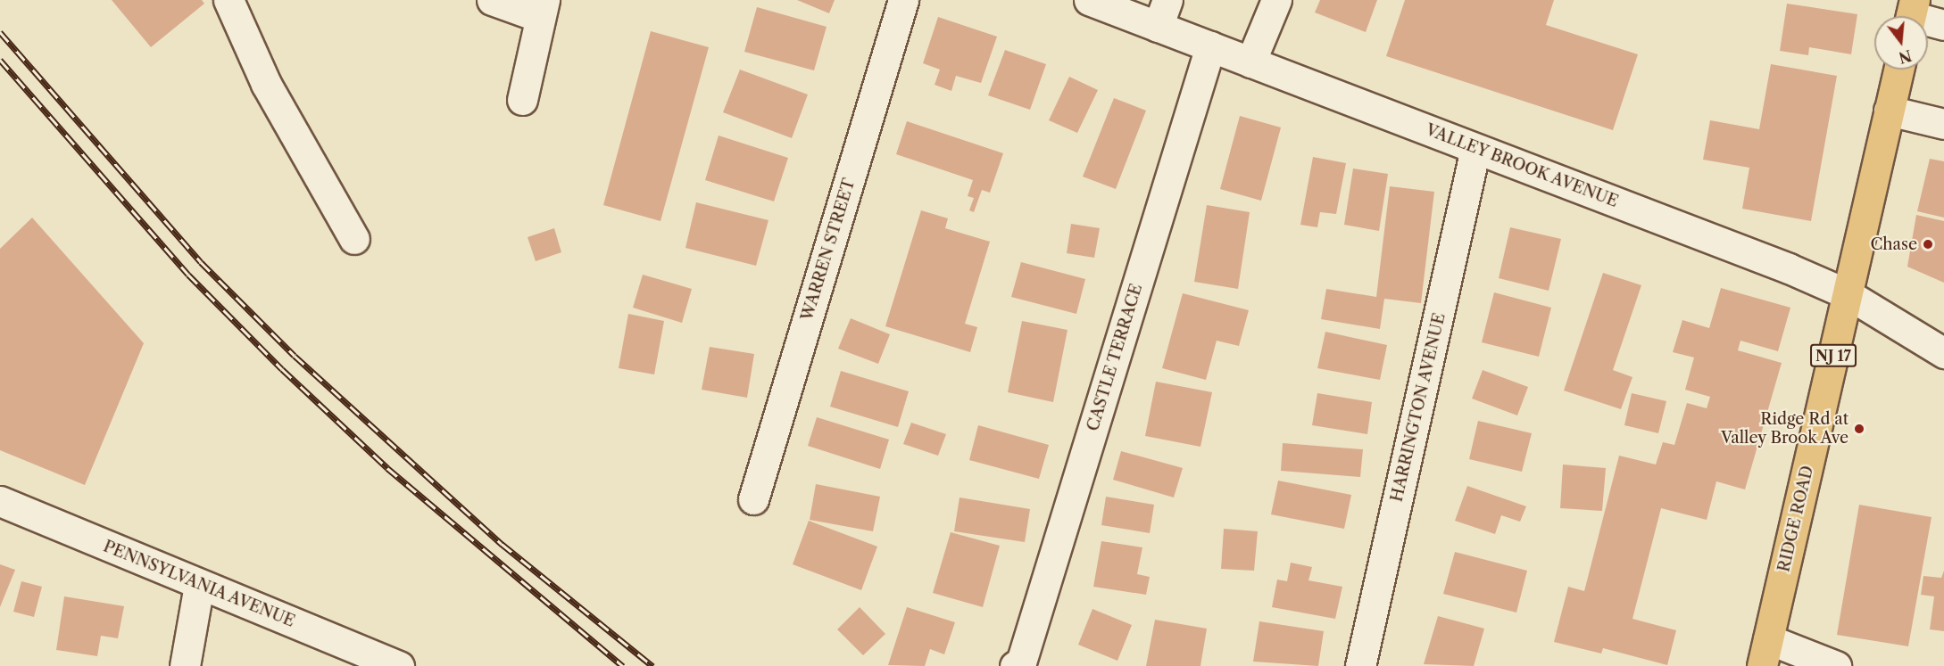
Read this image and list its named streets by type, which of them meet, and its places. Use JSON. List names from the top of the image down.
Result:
{
  "streets": {
    "main road": ["NJ 17", "RIDGE ROAD"],
    "street": [
      "VALLEY BROOK AVENUE",
      "WARREN STREET",
      "CASTLE TERRACE",
      "HARRINGTON AVENUE",
      "PENNSYLVANIA AVENUE"
    ]
  },
  "crossings": [
    ["VALLEY BROOK AVENUE", "CASTLE TERRACE"],
    ["VALLEY BROOK AVENUE", "HARRINGTON AVENUE"],
    ["VALLEY BROOK AVENUE", "RIDGE ROAD"]
  ],
  "places": ["Chase", "Ridge Rd at Valley Brook Ave"],
  "north": "bottom"
}
